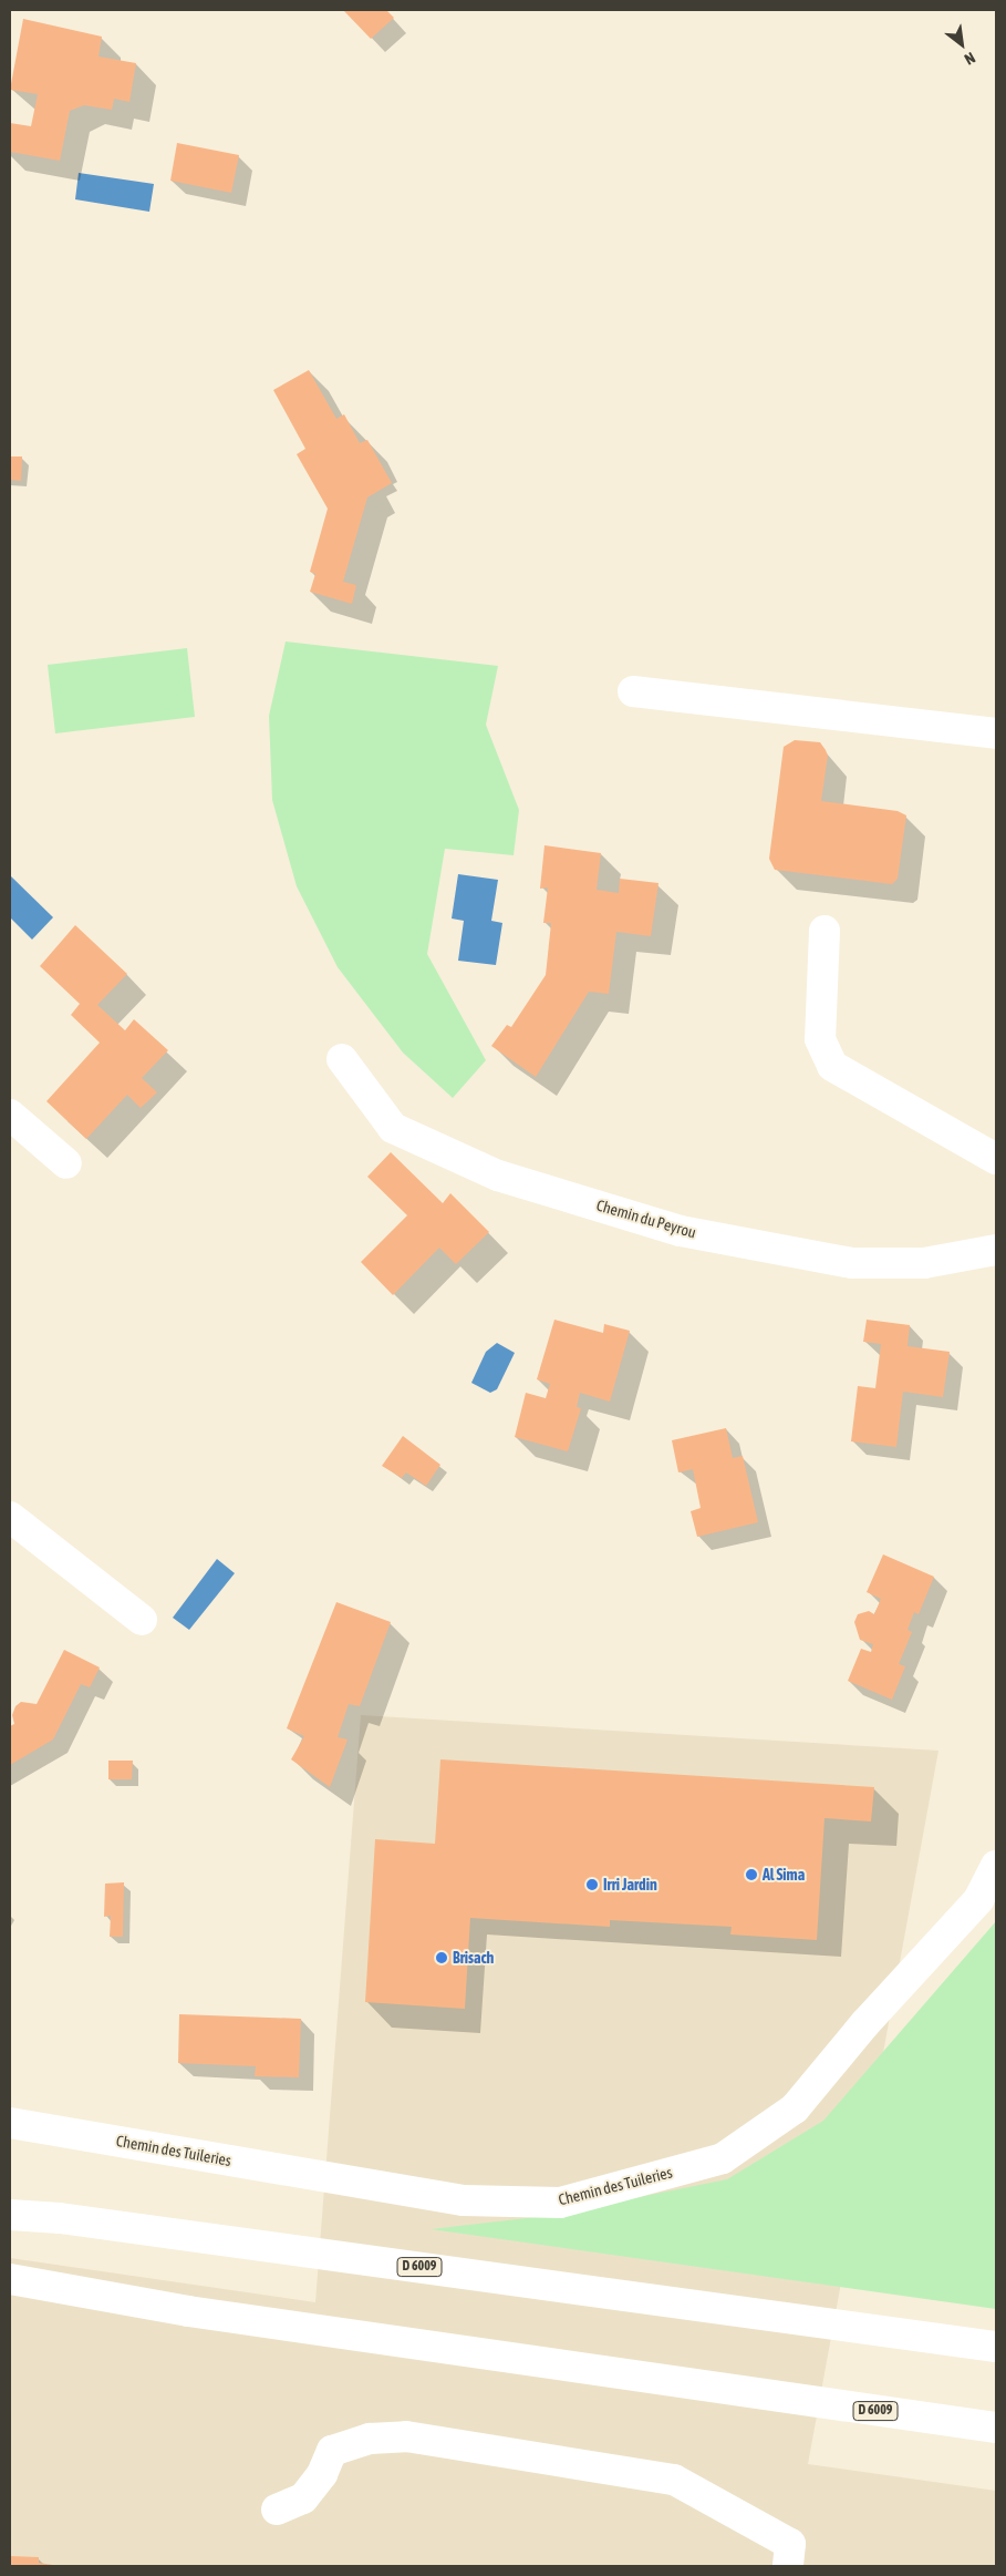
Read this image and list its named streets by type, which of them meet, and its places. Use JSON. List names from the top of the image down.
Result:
{
  "streets": {
    "main road": ["Chemin du Peyrou", "Chemin des Tuileries", "D 6009"]
  },
  "places": ["Al Sima", "Irri Jardin", "Brisach"],
  "north": "bottom right"
}
